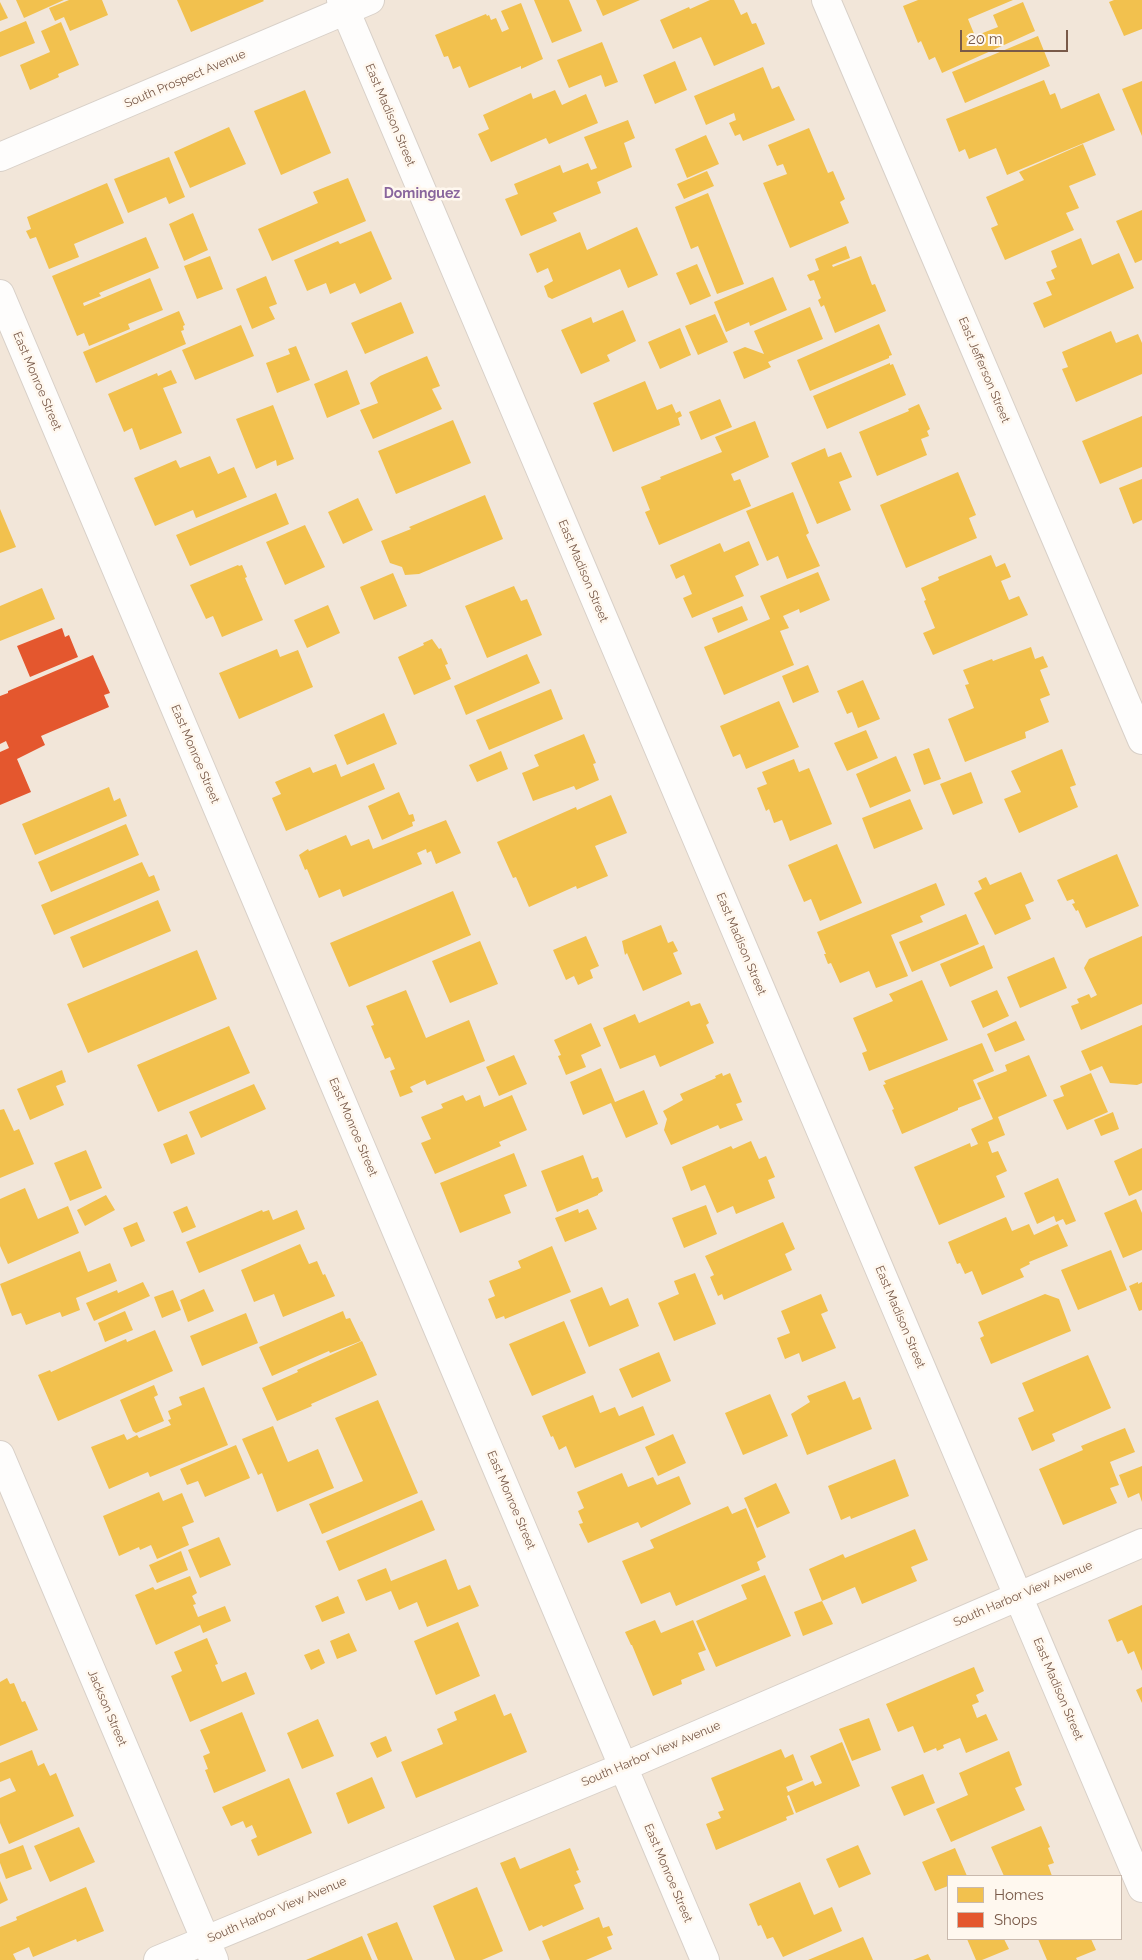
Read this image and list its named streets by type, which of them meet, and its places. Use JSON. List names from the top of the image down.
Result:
{
  "streets": {
    "street": [
      "South Prospect Avenue",
      "East Madison Street",
      "East Jefferson Street",
      "East Monroe Street",
      "South Harbor View Avenue",
      "Jackson Street"
    ]
  },
  "crossings": [
    ["South Prospect Avenue", "East Madison Street"],
    ["East Madison Street", "South Harbor View Avenue"],
    ["East Monroe Street", "South Harbor View Avenue"],
    ["South Harbor View Avenue", "Jackson Street"]
  ],
  "districts": ["Dominguez"],
  "legend": ["Homes", "Shops"],
  "scale_bar": "20 m"
}
